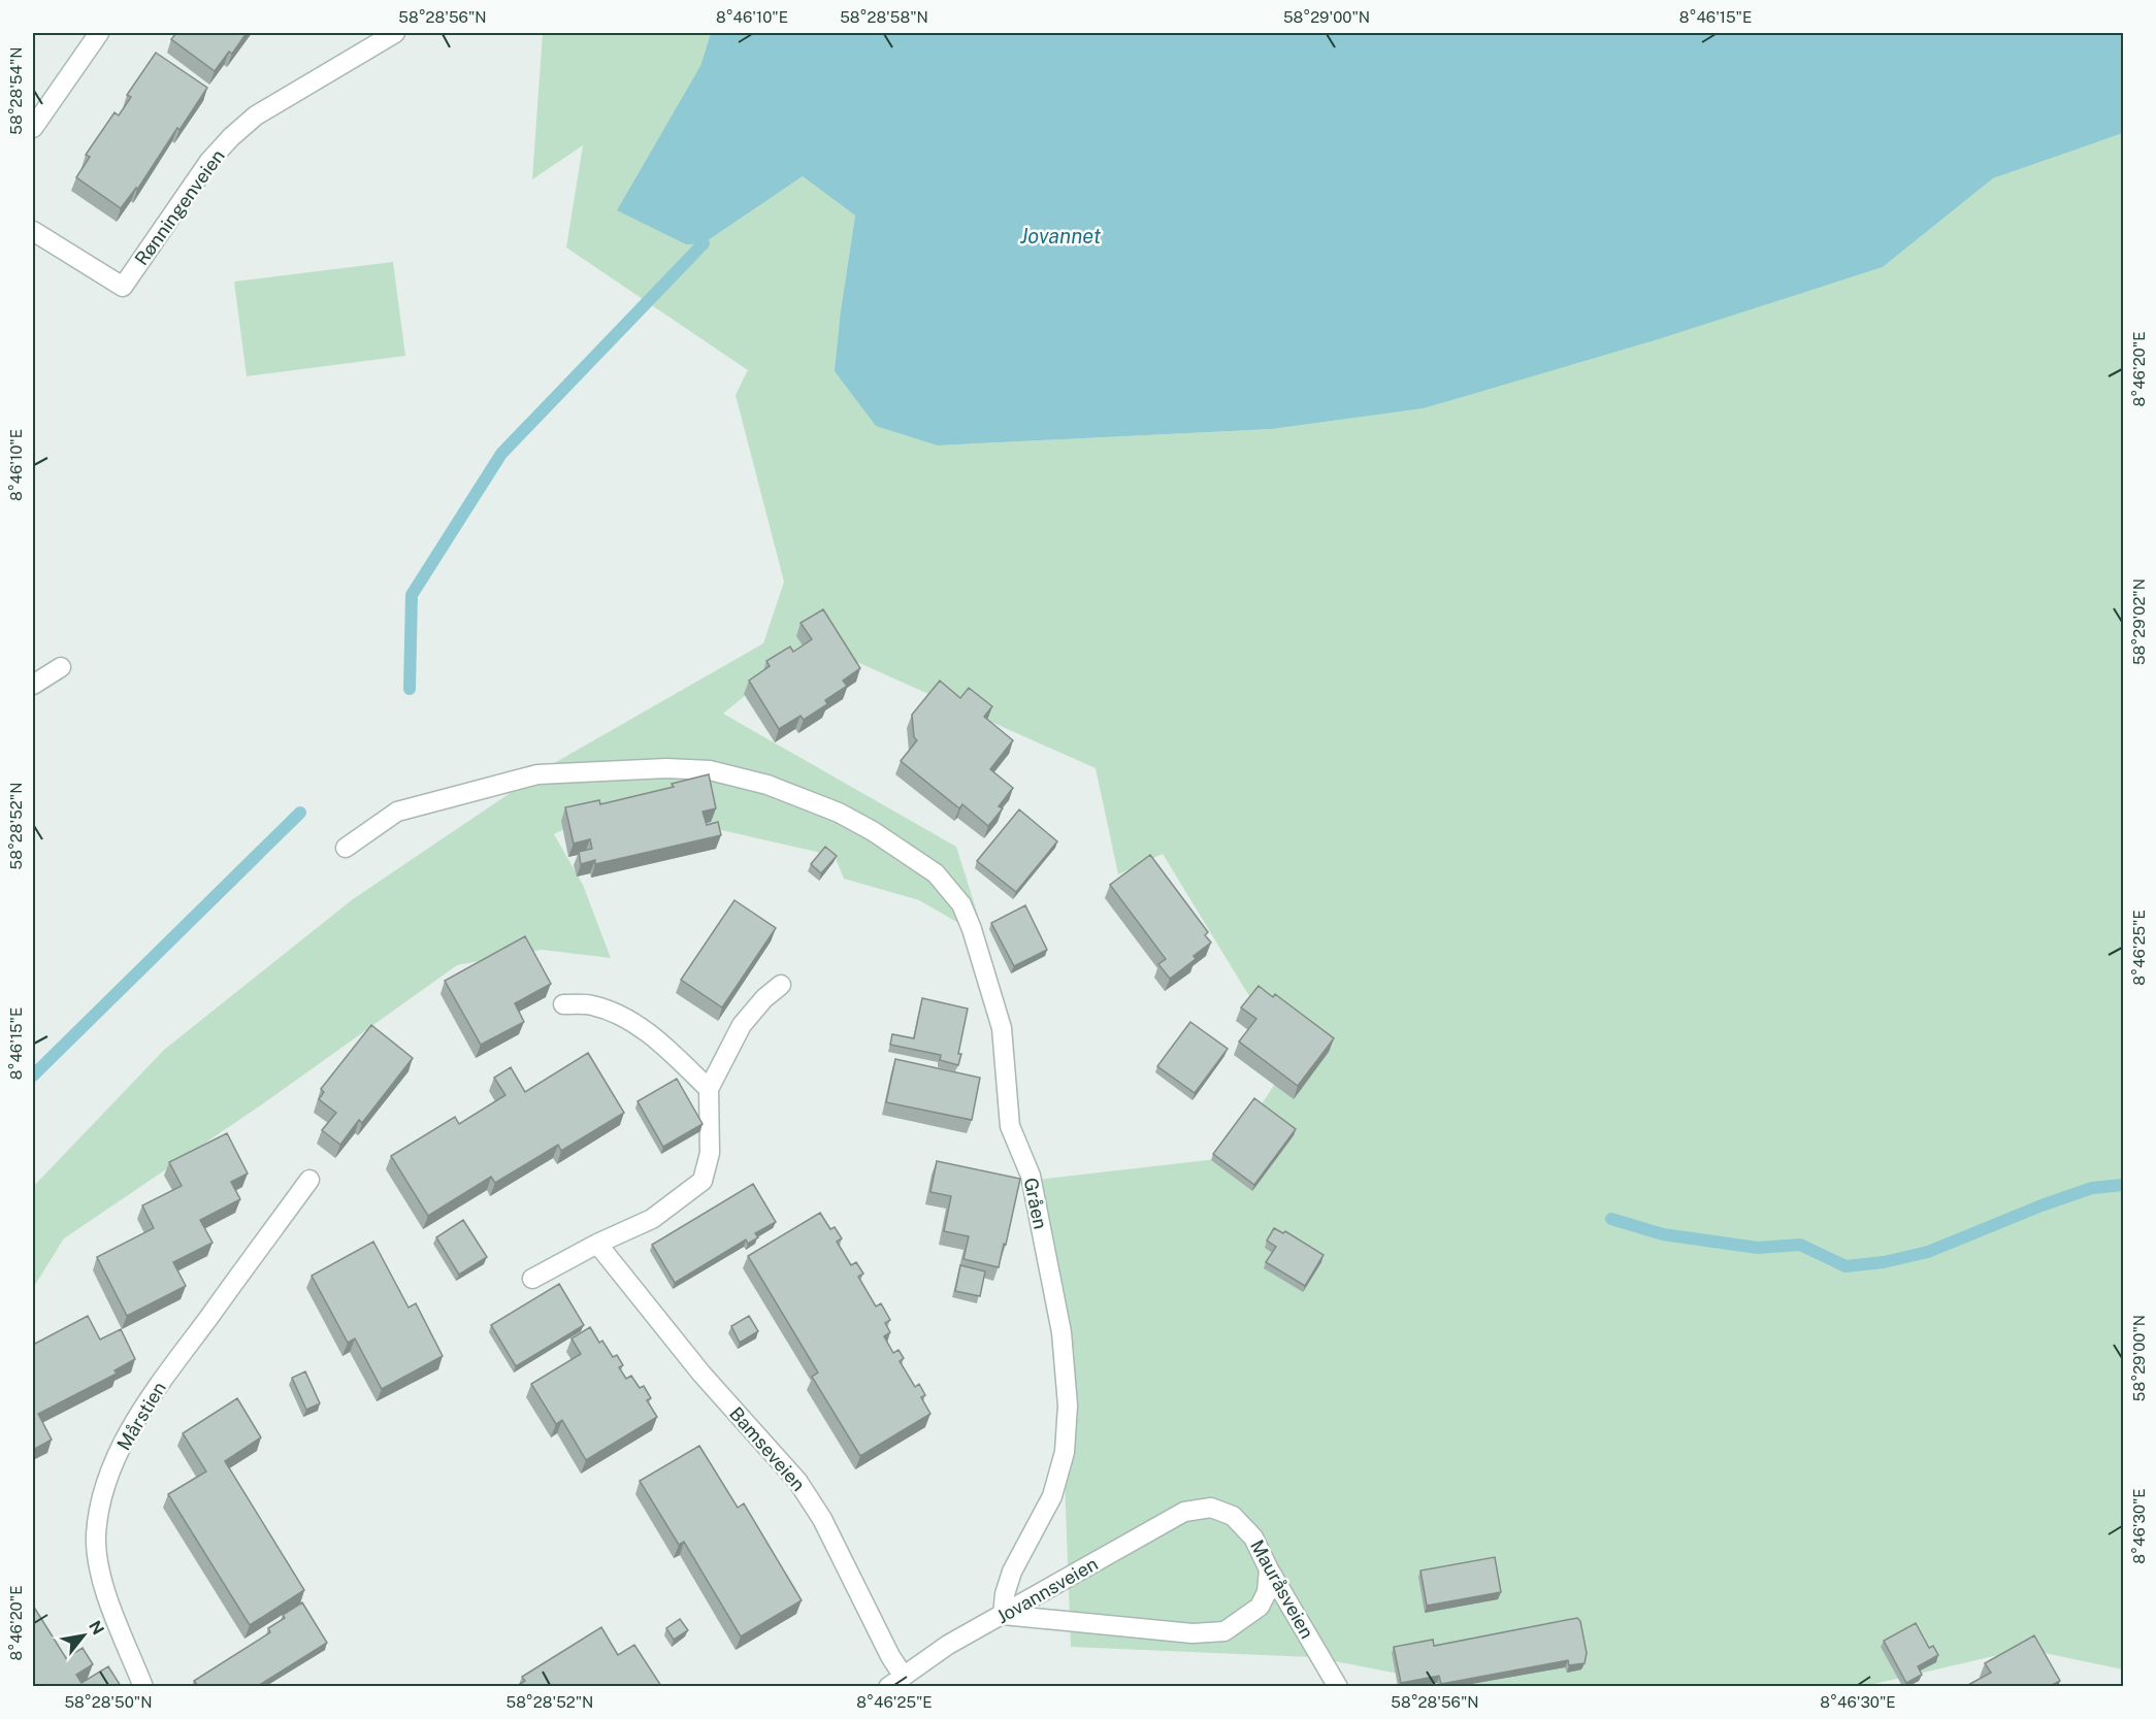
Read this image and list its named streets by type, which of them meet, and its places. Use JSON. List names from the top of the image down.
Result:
{
  "streets": {
    "street": [
      "Rønningenveien",
      "Gråen",
      "Mårstien",
      "Bamseveien",
      "Mauråsveien",
      "Jovannsveien"
    ]
  },
  "crossings": [
    ["Gråen", "Jovannsveien"],
    ["Bamseveien", "Jovannsveien"],
    ["Mauråsveien", "Jovannsveien"]
  ],
  "water": ["Jovannet"],
  "north": "top right",
  "coordinates": [
    "58°28'56\"N",
    "8°46'10\"E",
    "58°28'58\"N",
    "58°29'00\"N",
    "8°46'15\"E",
    "58°28'54\"N",
    "8°46'20\"E",
    "58°29'02\"N",
    "58°28'52\"N",
    "8°46'25\"E",
    "8°46'30\"E",
    "58°28'50\"N"
  ]
}
